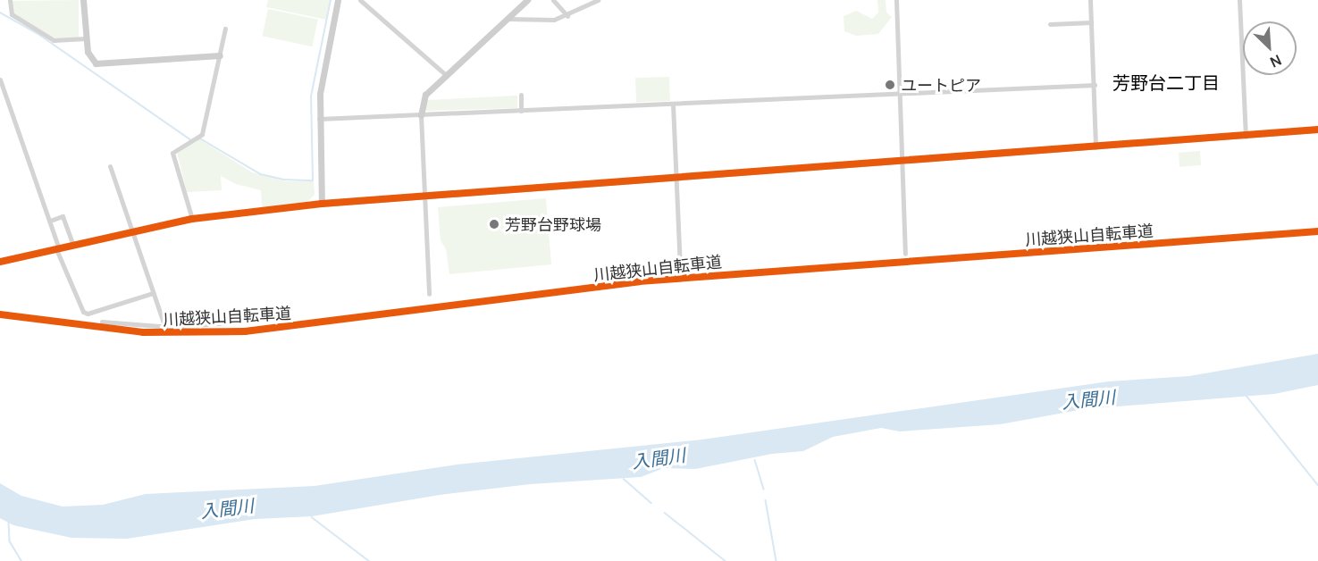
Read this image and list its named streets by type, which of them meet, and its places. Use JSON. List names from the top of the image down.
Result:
{
  "streets": {
    "cycle path": ["川越狭山自転車道"]
  },
  "districts": ["芳野台二丁目"],
  "water": ["入間川"],
  "places": ["ユートピア", "芳野台野球場"],
  "north": "bottom right"
}
